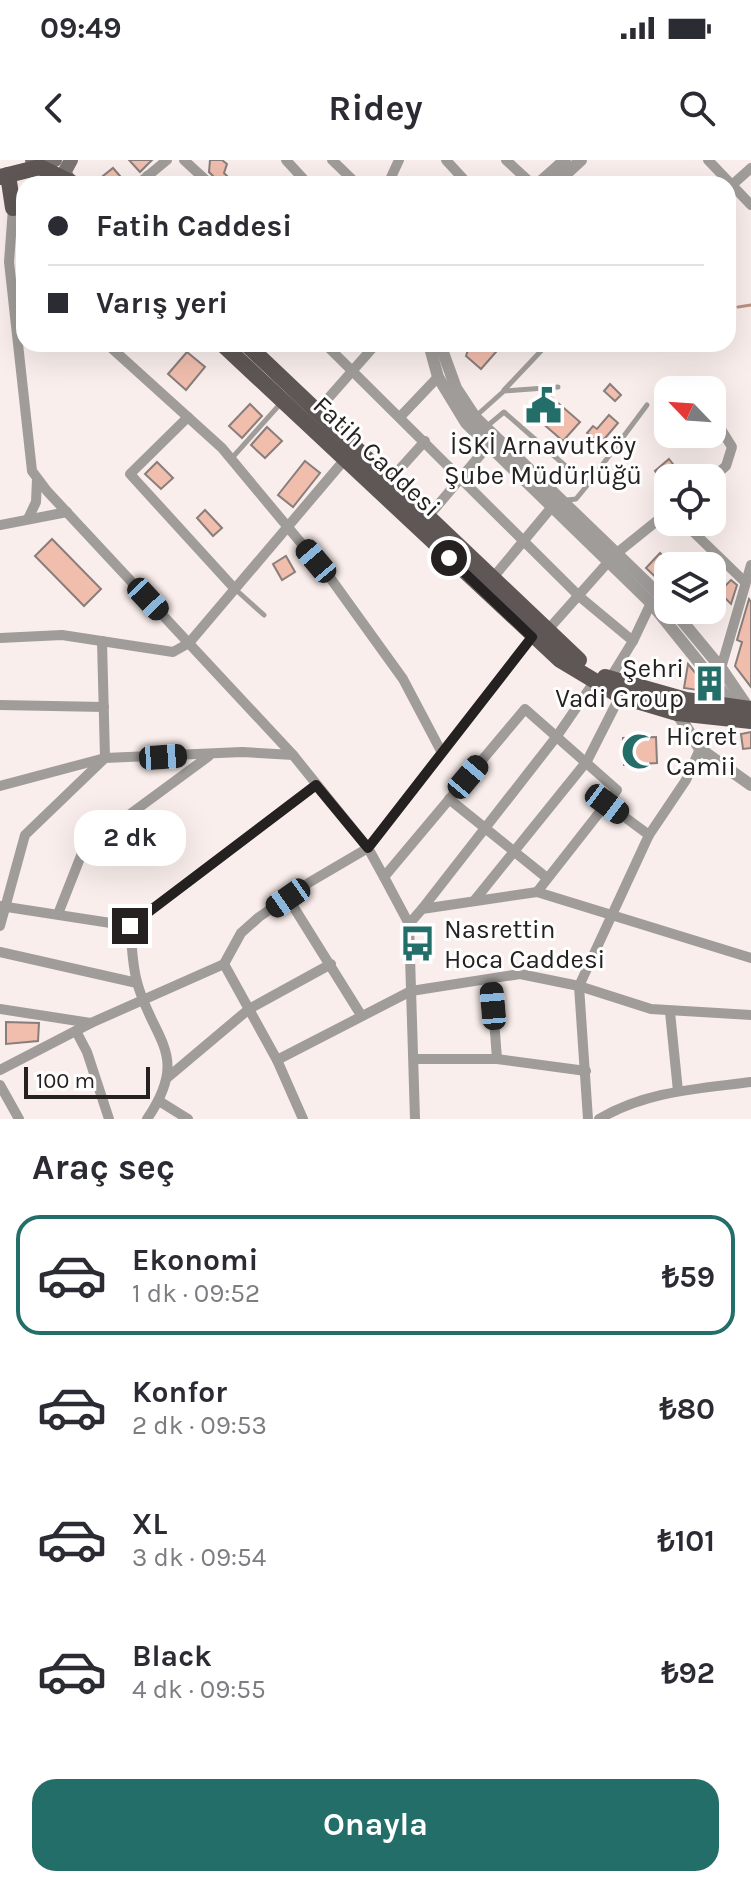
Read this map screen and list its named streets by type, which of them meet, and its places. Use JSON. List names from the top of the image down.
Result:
{
  "streets": {
    "main road": ["Fatih Caddesi"]
  },
  "places": {
    "public building": ["İSKİ Arnavutköy Şube Müdürlüğü"],
    "building": ["Şehri Vadi Group"],
    "mosque": ["Hicret Camii"],
    "bus stop": ["Nasrettin Hoca Caddesi"]
  },
  "scale_bar": "100 m",
  "north": "top left",
  "page": {
    "status": "09:49",
    "header": "Ridey",
    "banner": ["Fatih Caddesi", "Varış yeri"],
    "bubble": "2 dk",
    "scale": "100 m",
    "heading": "Araç seç",
    "list": [
      {
        "name": "Ekonomi",
        "note": "1 dk · 09:52",
        "value": "₺59"
      },
      {
        "name": "Konfor",
        "note": "2 dk · 09:53",
        "value": "₺80"
      },
      {
        "name": "XL",
        "note": "3 dk · 09:54",
        "value": "₺101"
      },
      {
        "name": "Black",
        "note": "4 dk · 09:55",
        "value": "₺92"
      }
    ],
    "buttons": "Onayla"
  }
}
